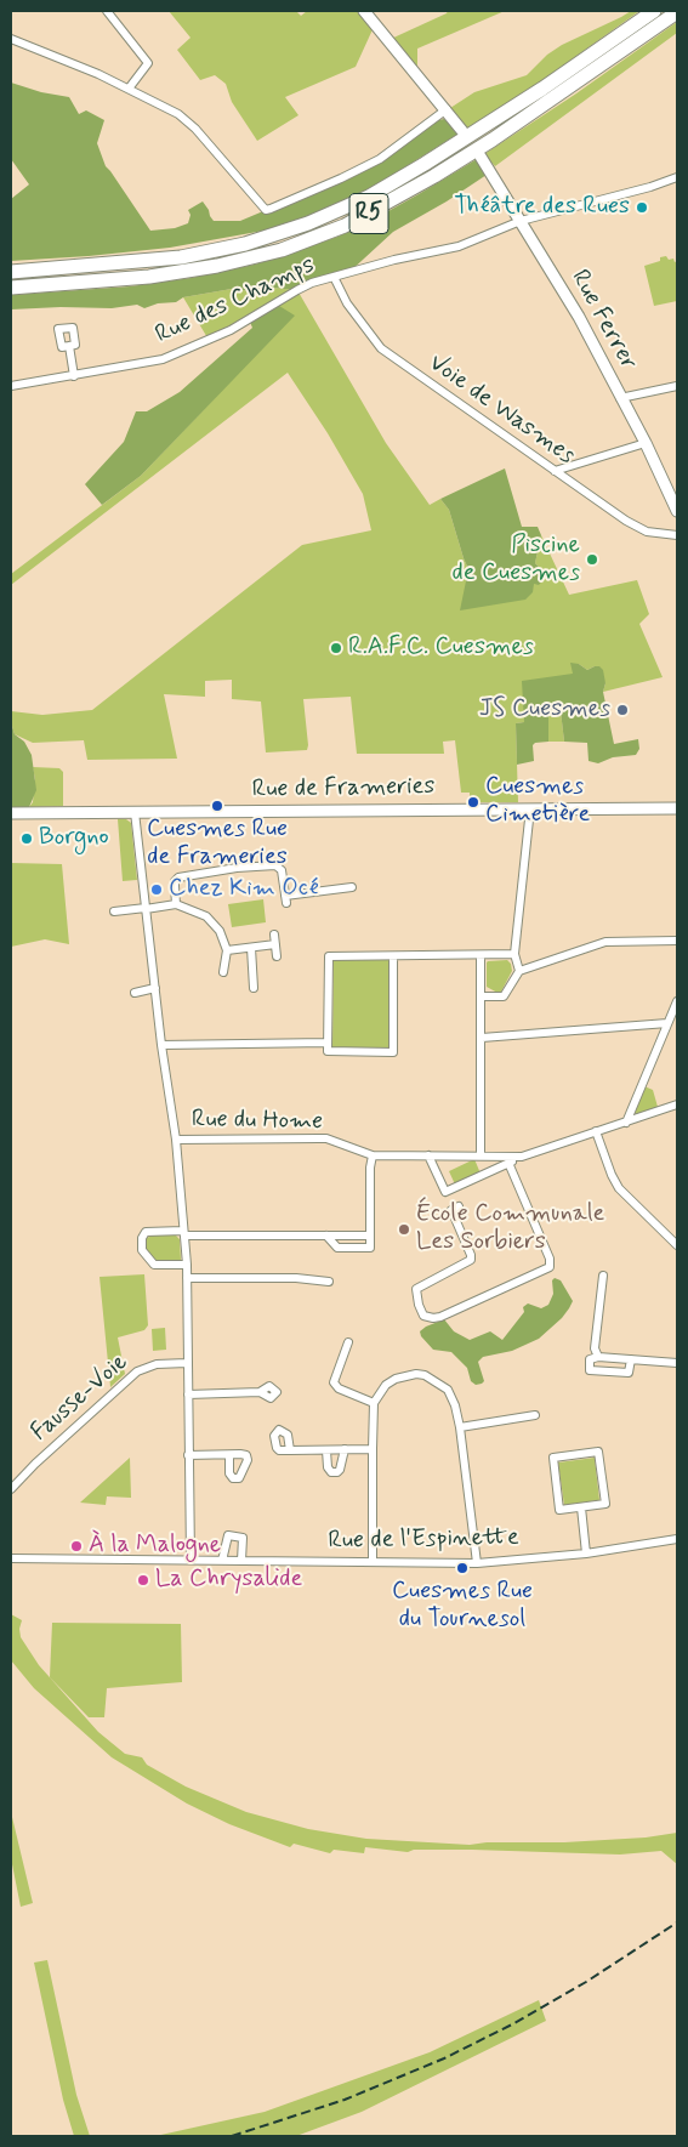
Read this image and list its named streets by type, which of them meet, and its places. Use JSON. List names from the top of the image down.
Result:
{
  "streets": {
    "highway": ["R5"],
    "main road": ["Rue Ferrer", "Rue de Frameries"],
    "street": [
      "Rue des Champs",
      "Voie de Wasmes",
      "Rue du Home",
      "Fausse-Voie",
      "Rue de l'Espinette"
    ]
  },
  "crossings": [
    ["Rue des Champs", "Rue Ferrer"],
    ["Rue des Champs", "Voie de Wasmes"]
  ],
  "places": [
    "Théâtre des Rues",
    "Piscine de Cuesmes",
    "R.A.F.C. Cuesmes",
    "JS Cuesmes",
    "Cuesmes Cimetière",
    "Cuesmes Rue de Frameries",
    "Borgno",
    "Chez Kim Océ",
    "École Communale Les Sorbiers",
    "À la Malogne",
    "Cuesmes Rue du Tournesol",
    "La Chrysalide"
  ]
}
